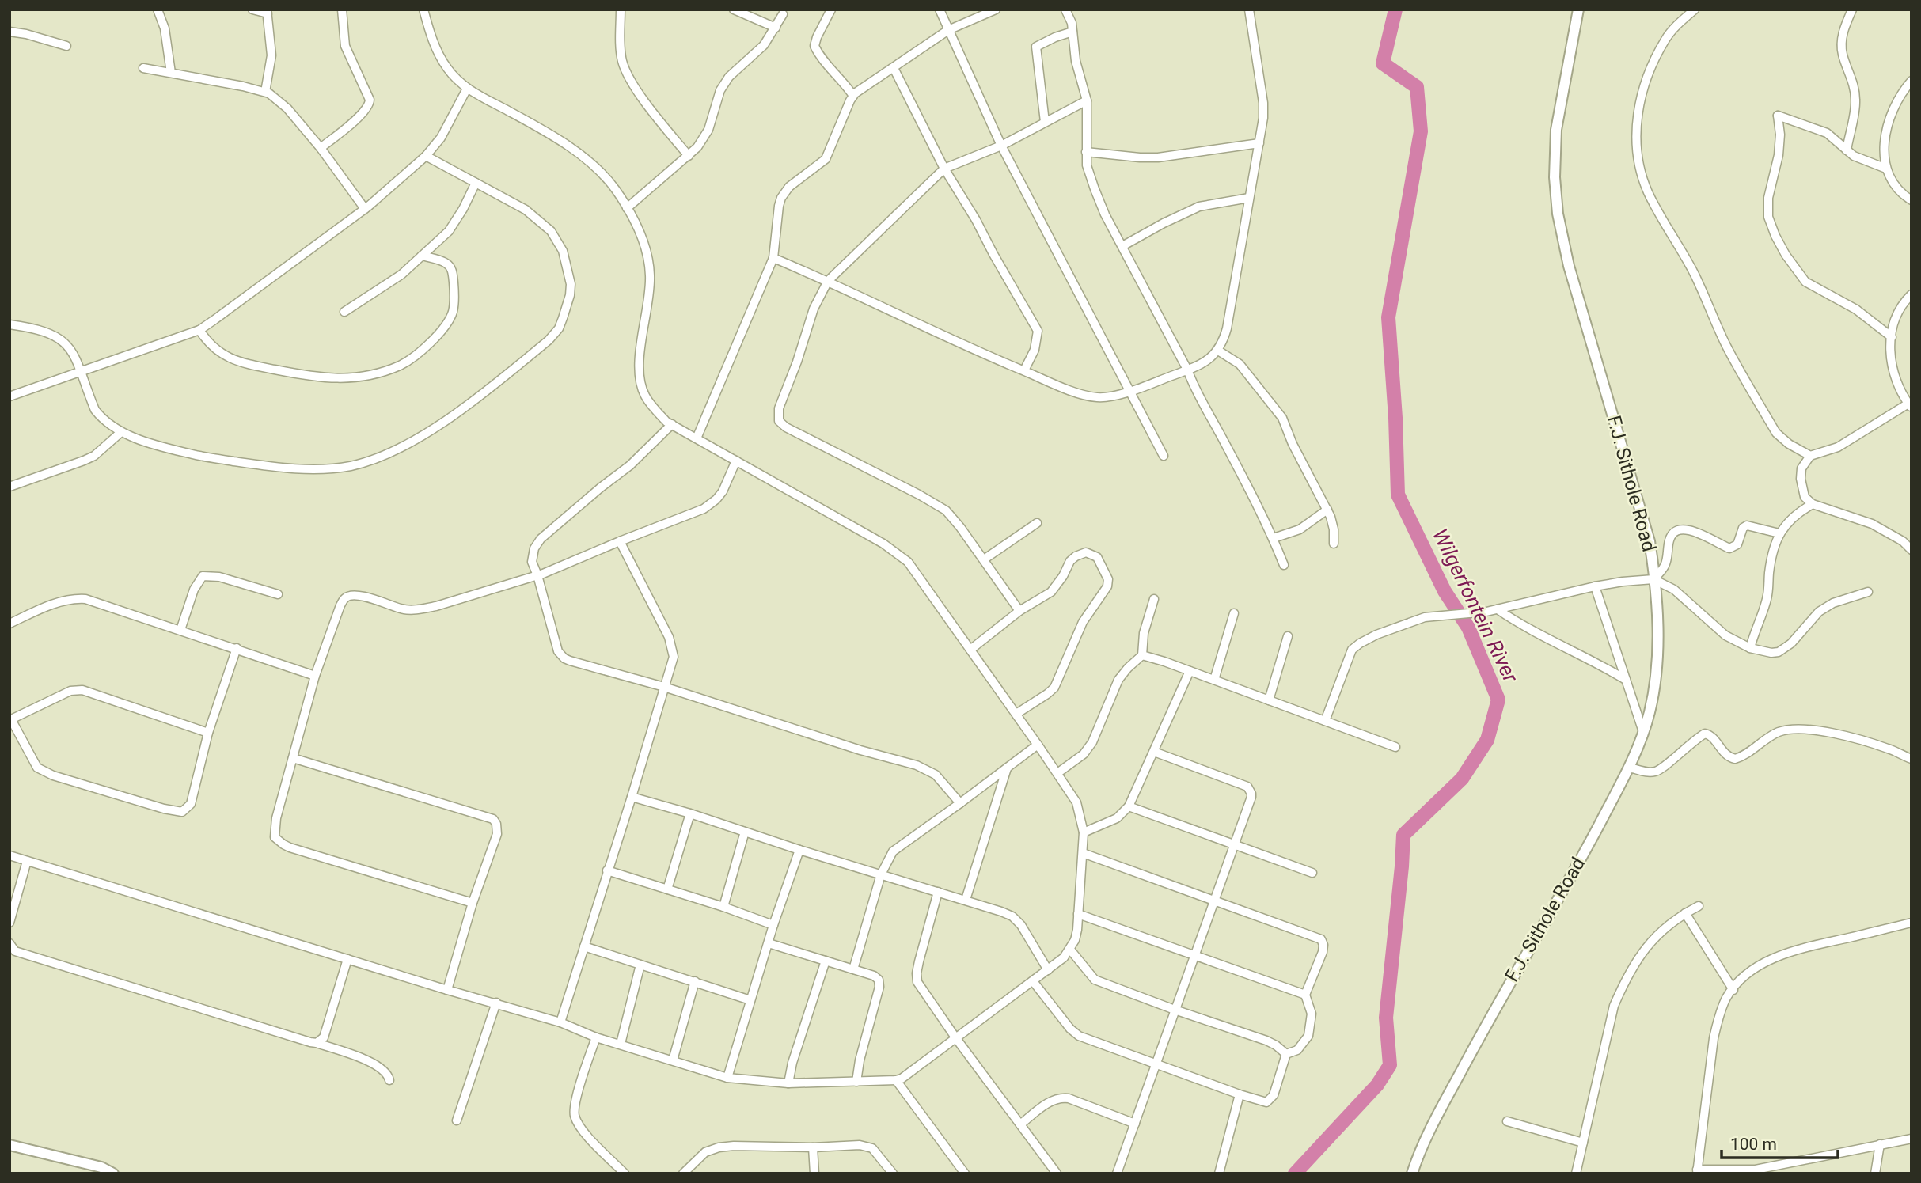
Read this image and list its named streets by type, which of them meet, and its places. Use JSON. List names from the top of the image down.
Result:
{
  "streets": {
    "street": ["F.J. Sithole Road"]
  },
  "water": ["Wilgerfontein River"],
  "scale_bar": "100 m"
}
